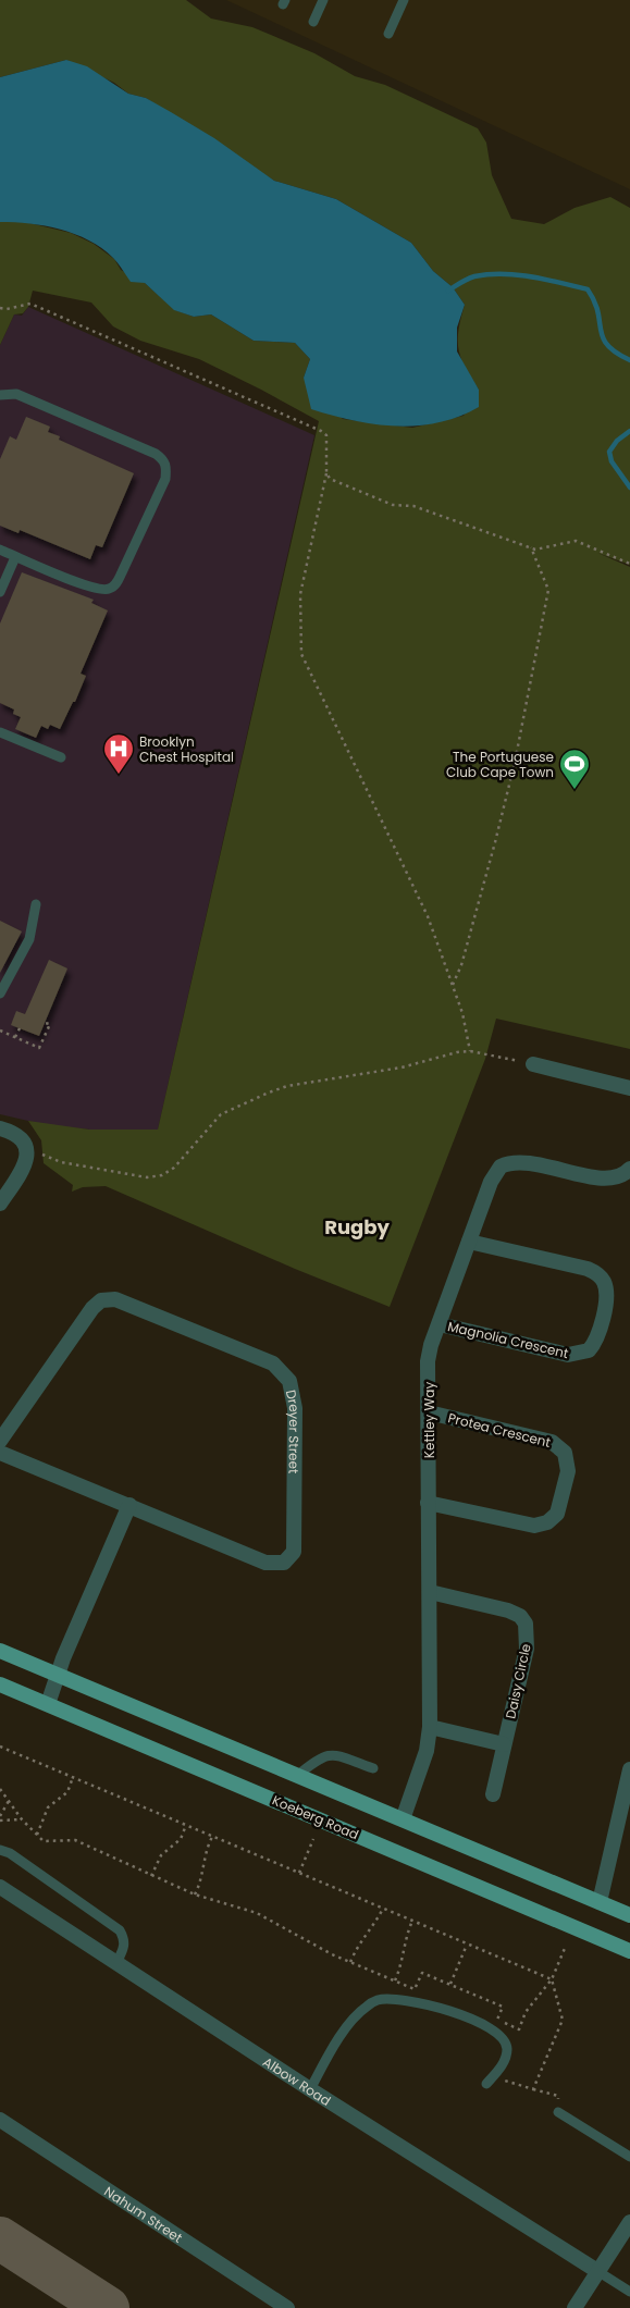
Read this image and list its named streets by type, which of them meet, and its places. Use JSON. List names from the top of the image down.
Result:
{
  "streets": {
    "main road": ["Koeberg Road"],
    "street": [
      "Magnolia Crescent",
      "Kettley Way",
      "Protea Crescent",
      "Dreyer Street",
      "Daisy Circle",
      "Albow Road",
      "Nahum Street"
    ]
  },
  "crossings": [
    ["Magnolia Crescent", "Kettley Way"],
    ["Kettley Way", "Protea Crescent"],
    ["Kettley Way", "Daisy Circle"]
  ],
  "districts": ["Rugby"],
  "places": {
    "hospital": ["Brooklyn Chest Hospital"],
    "sports": ["The Portuguese Club Cape Town"]
  }
}
